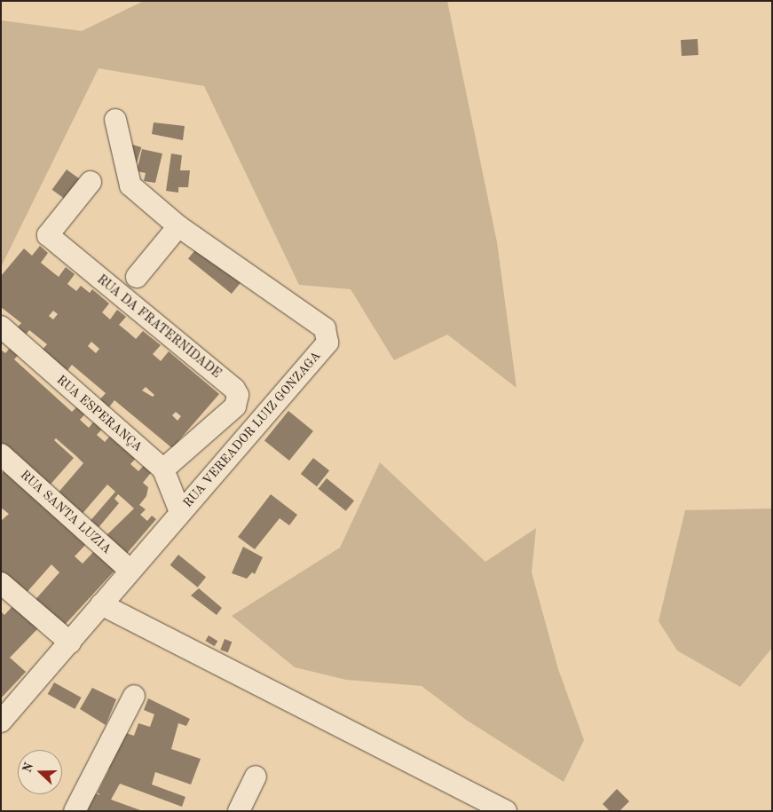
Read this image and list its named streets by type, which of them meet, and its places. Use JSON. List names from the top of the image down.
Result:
{
  "streets": {
    "street": [
      "RUA DA FRATERNIDADE",
      "RUA ESPERANÇA",
      "RUA VEREADOR LUIZ GONZAGA",
      "RUA SANTA LUZIA"
    ]
  },
  "crossings": [
    ["RUA DA FRATERNIDADE", "RUA ESPERANÇA"],
    ["RUA ESPERANÇA", "RUA VEREADOR LUIZ GONZAGA"],
    ["RUA VEREADOR LUIZ GONZAGA", "RUA SANTA LUZIA"]
  ],
  "north": "left"
}
